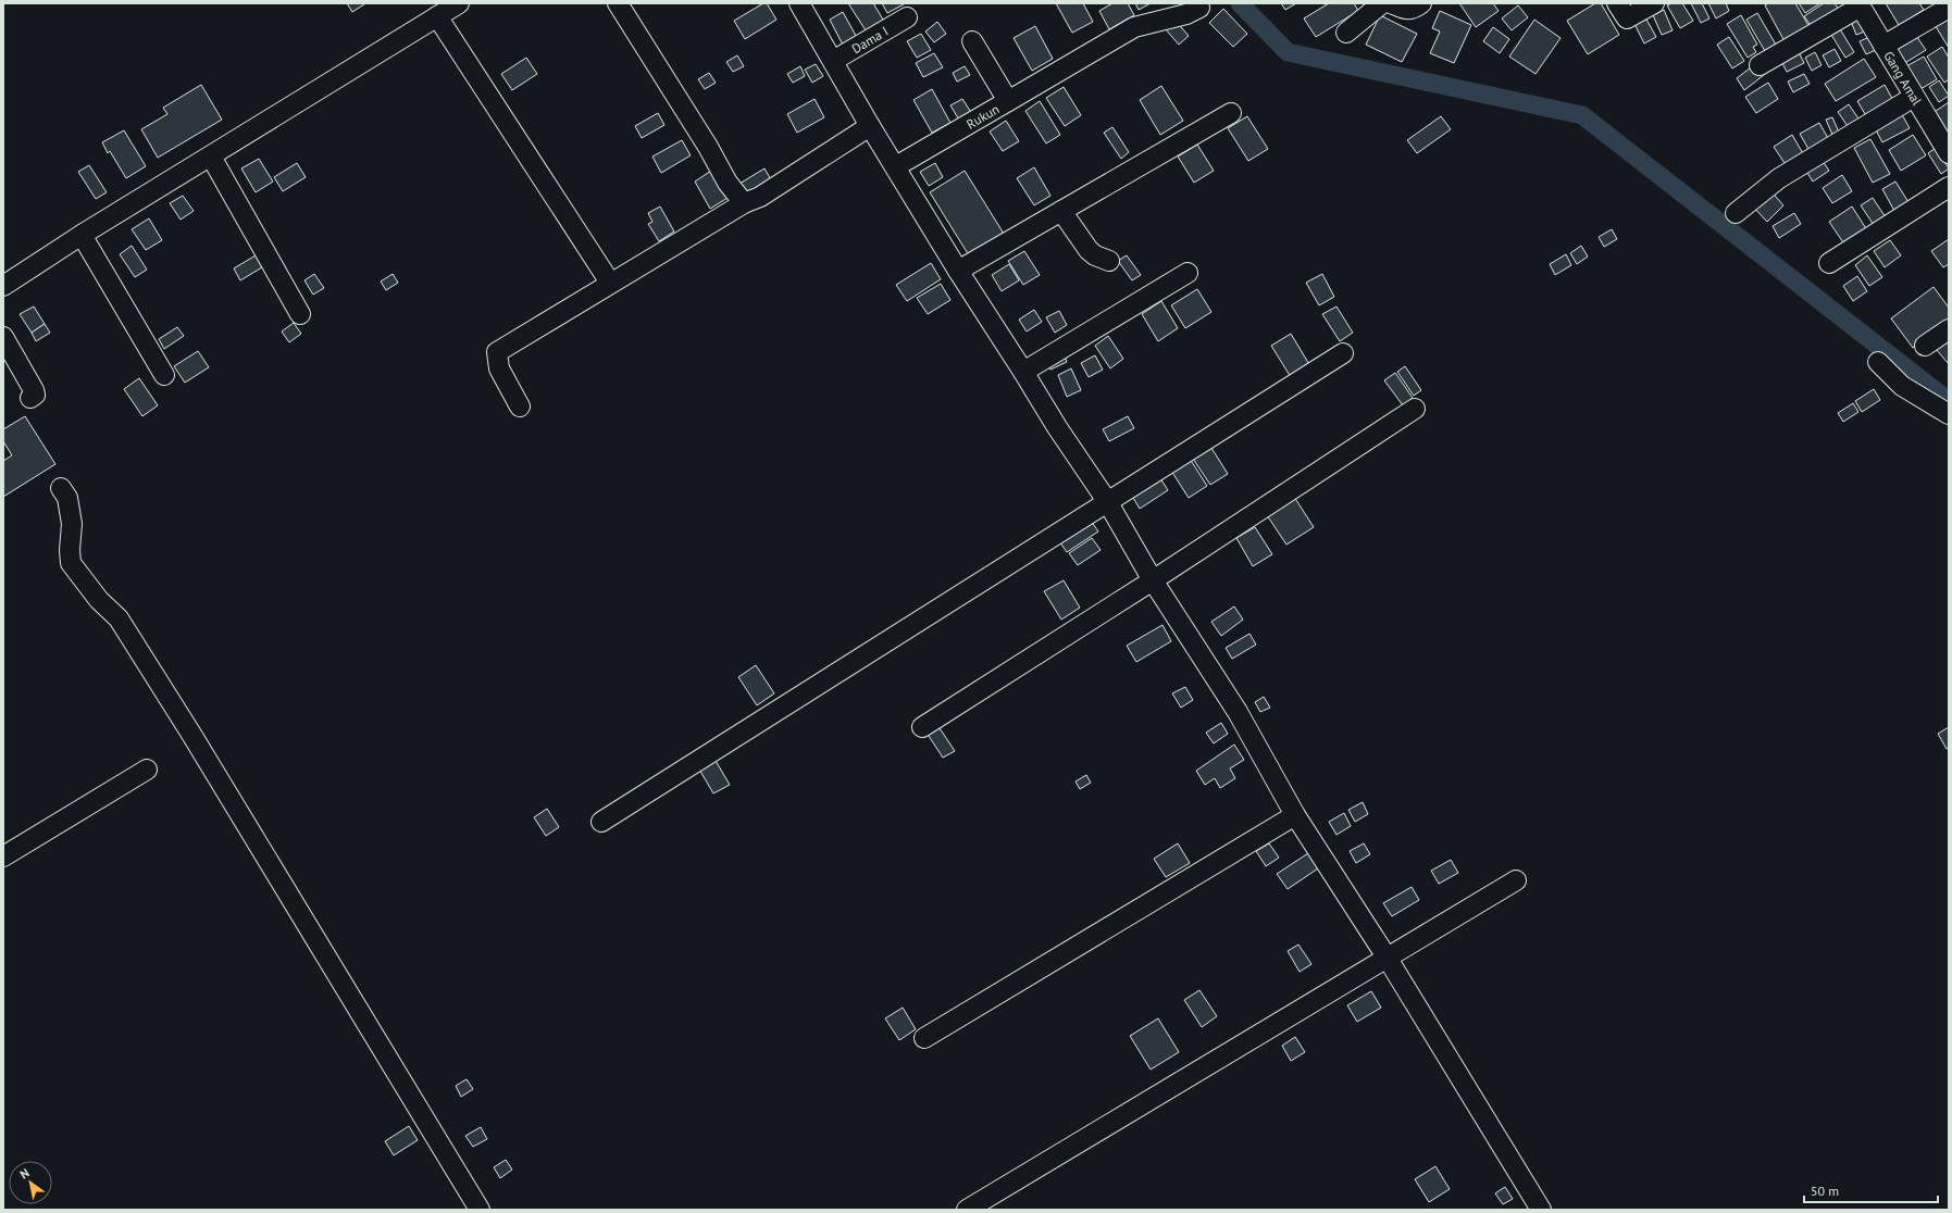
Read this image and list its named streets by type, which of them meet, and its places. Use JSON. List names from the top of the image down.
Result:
{
  "streets": {
    "street": ["Dama I", "Gang Amal", "Rukun"]
  },
  "scale_bar": "50 m",
  "north": "top left"
}
